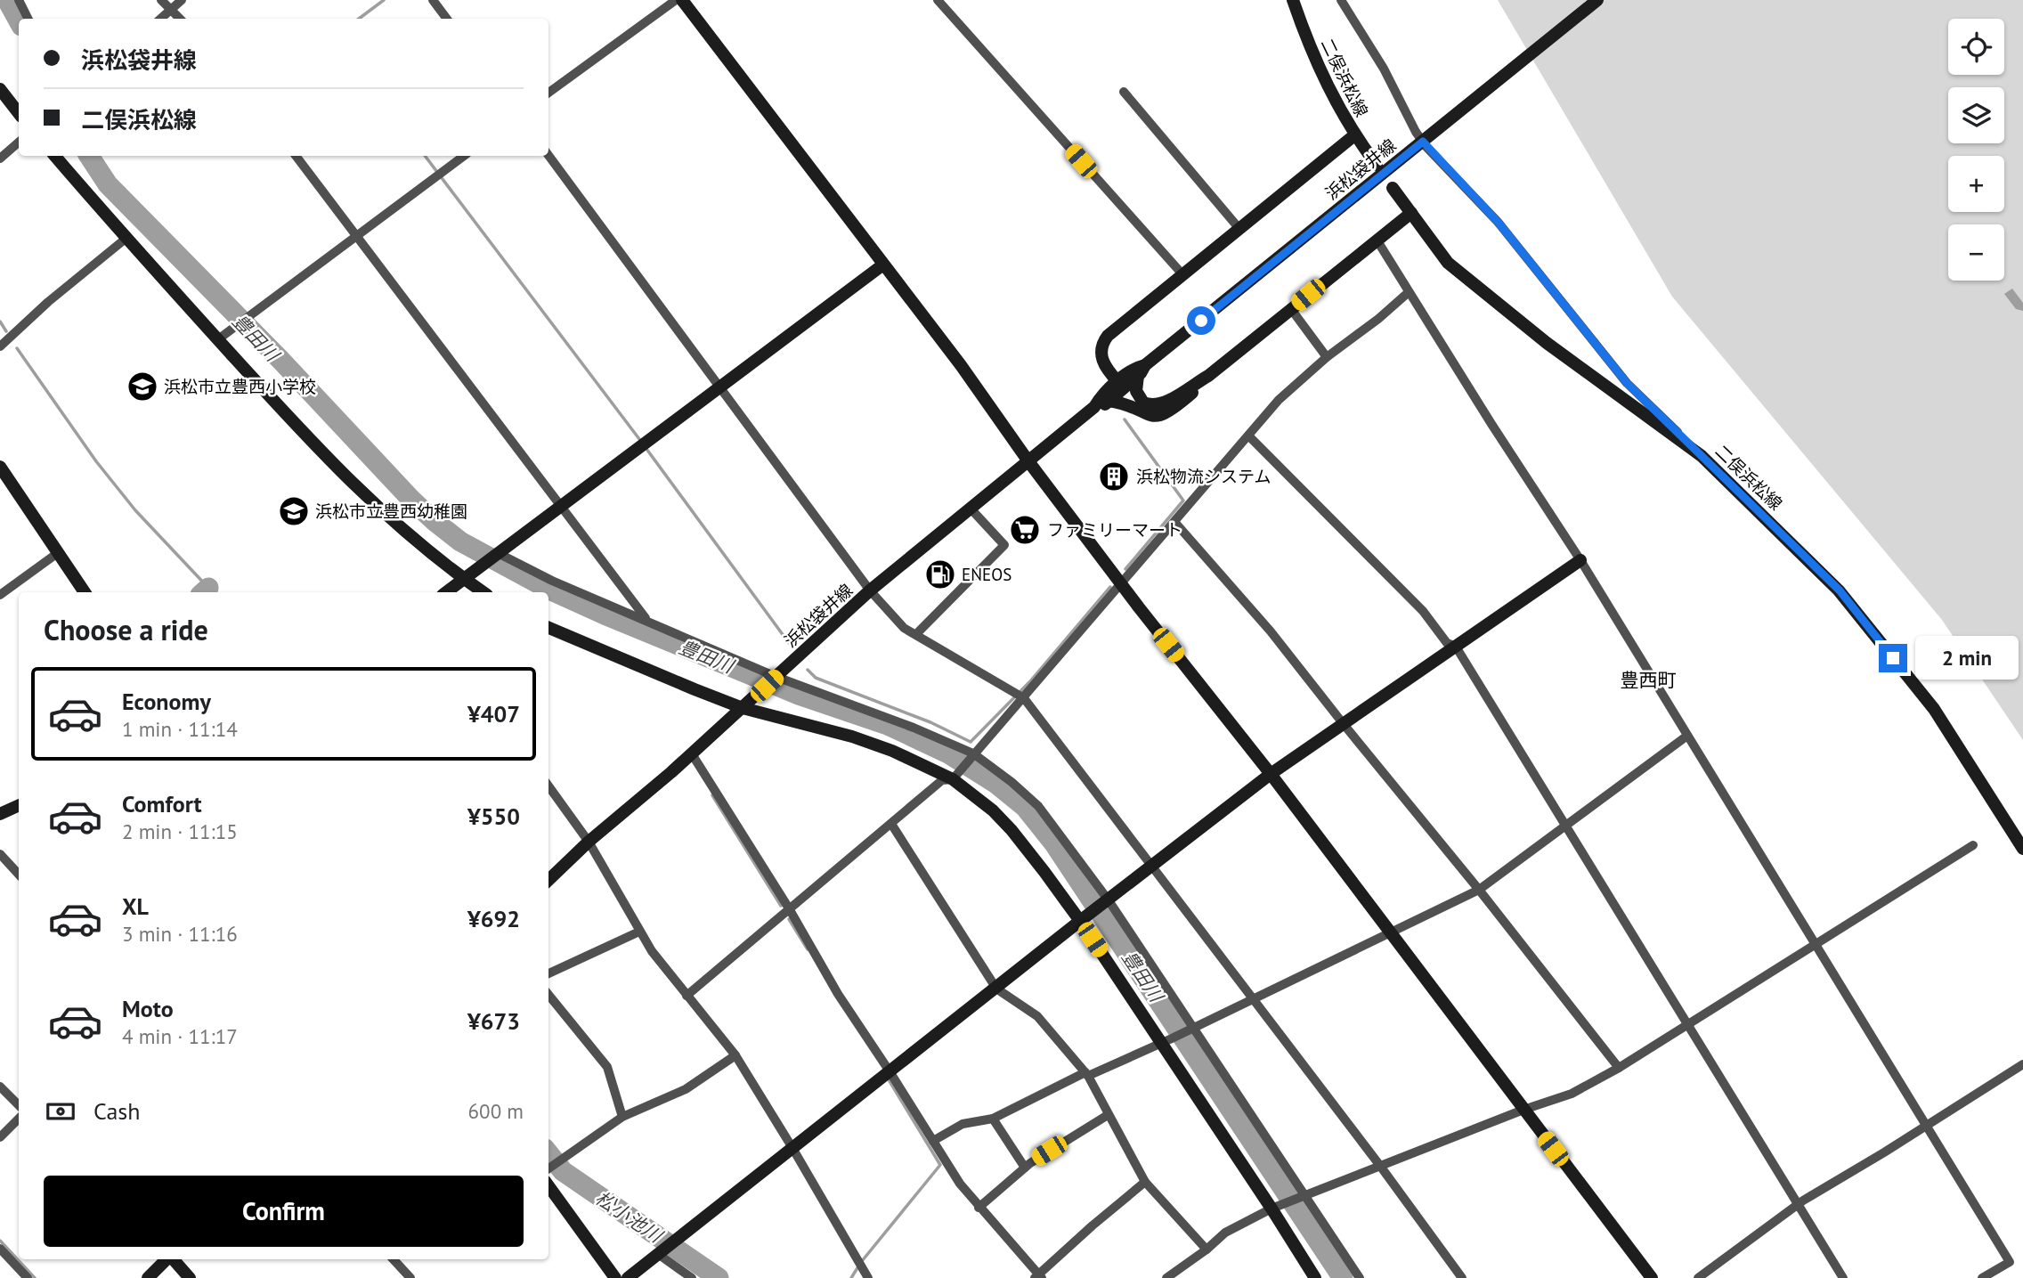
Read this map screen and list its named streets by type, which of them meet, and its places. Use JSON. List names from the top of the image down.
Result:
{
  "streets": {
    "street": ["二俣浜松線", "浜松袋井線"]
  },
  "districts": ["豊西町"],
  "water": ["豊田川", "松小池川"],
  "places": {
    "school or university": ["浜松市立豊西小学校", "浜松市立豊西幼稚園"],
    "building": ["浜松物流システム"],
    "supermarket": ["ファミリーマート"],
    "fuel station": ["ENEOS"]
  },
  "page": {
    "map_buttons": ["+", "−"],
    "banner": ["浜松袋井線", "二俣浜松線"],
    "heading": "Choose a ride",
    "bubble": "2 min",
    "list": [
      {
        "name": "Economy",
        "note": "1 min · 11:14",
        "value": "¥407"
      },
      {
        "name": "Comfort",
        "note": "2 min · 11:15",
        "value": "¥550"
      },
      {
        "name": "XL",
        "note": "3 min · 11:16",
        "value": "¥692"
      },
      {
        "name": "Moto",
        "note": "4 min · 11:17",
        "value": "¥673"
      }
    ],
    "pay": ["Cash", "600 m"],
    "buttons": "Confirm"
  }
}
